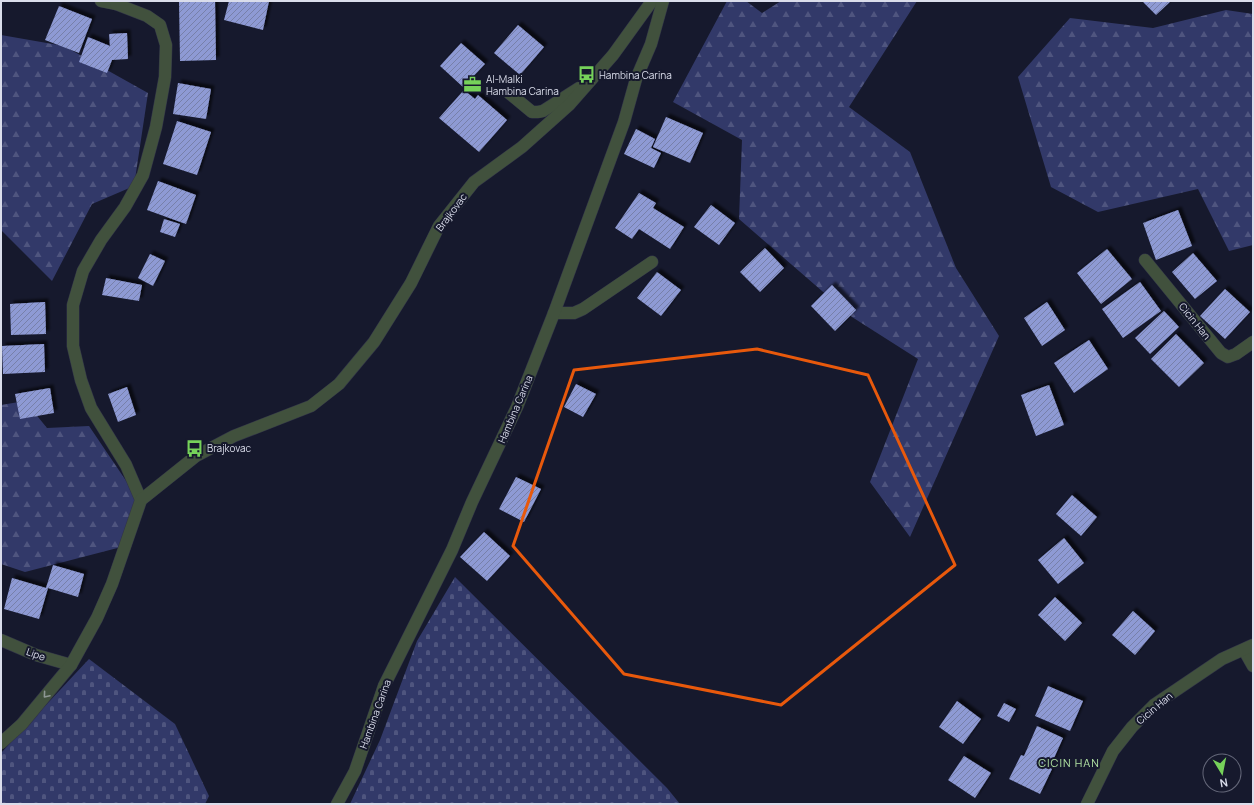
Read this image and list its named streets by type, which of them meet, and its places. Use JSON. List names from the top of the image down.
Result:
{
  "streets": {
    "street": [
      "Brajkovac",
      "Cicin Han",
      "Hambina Carina",
      "Lipe"
    ]
  },
  "districts": ["CICIN HAN"],
  "places": {
    "bus stop": ["Hambina Carina", "Brajkovac"],
    "office": ["Al-Malki Hambina Carina"]
  },
  "north": "bottom"
}
